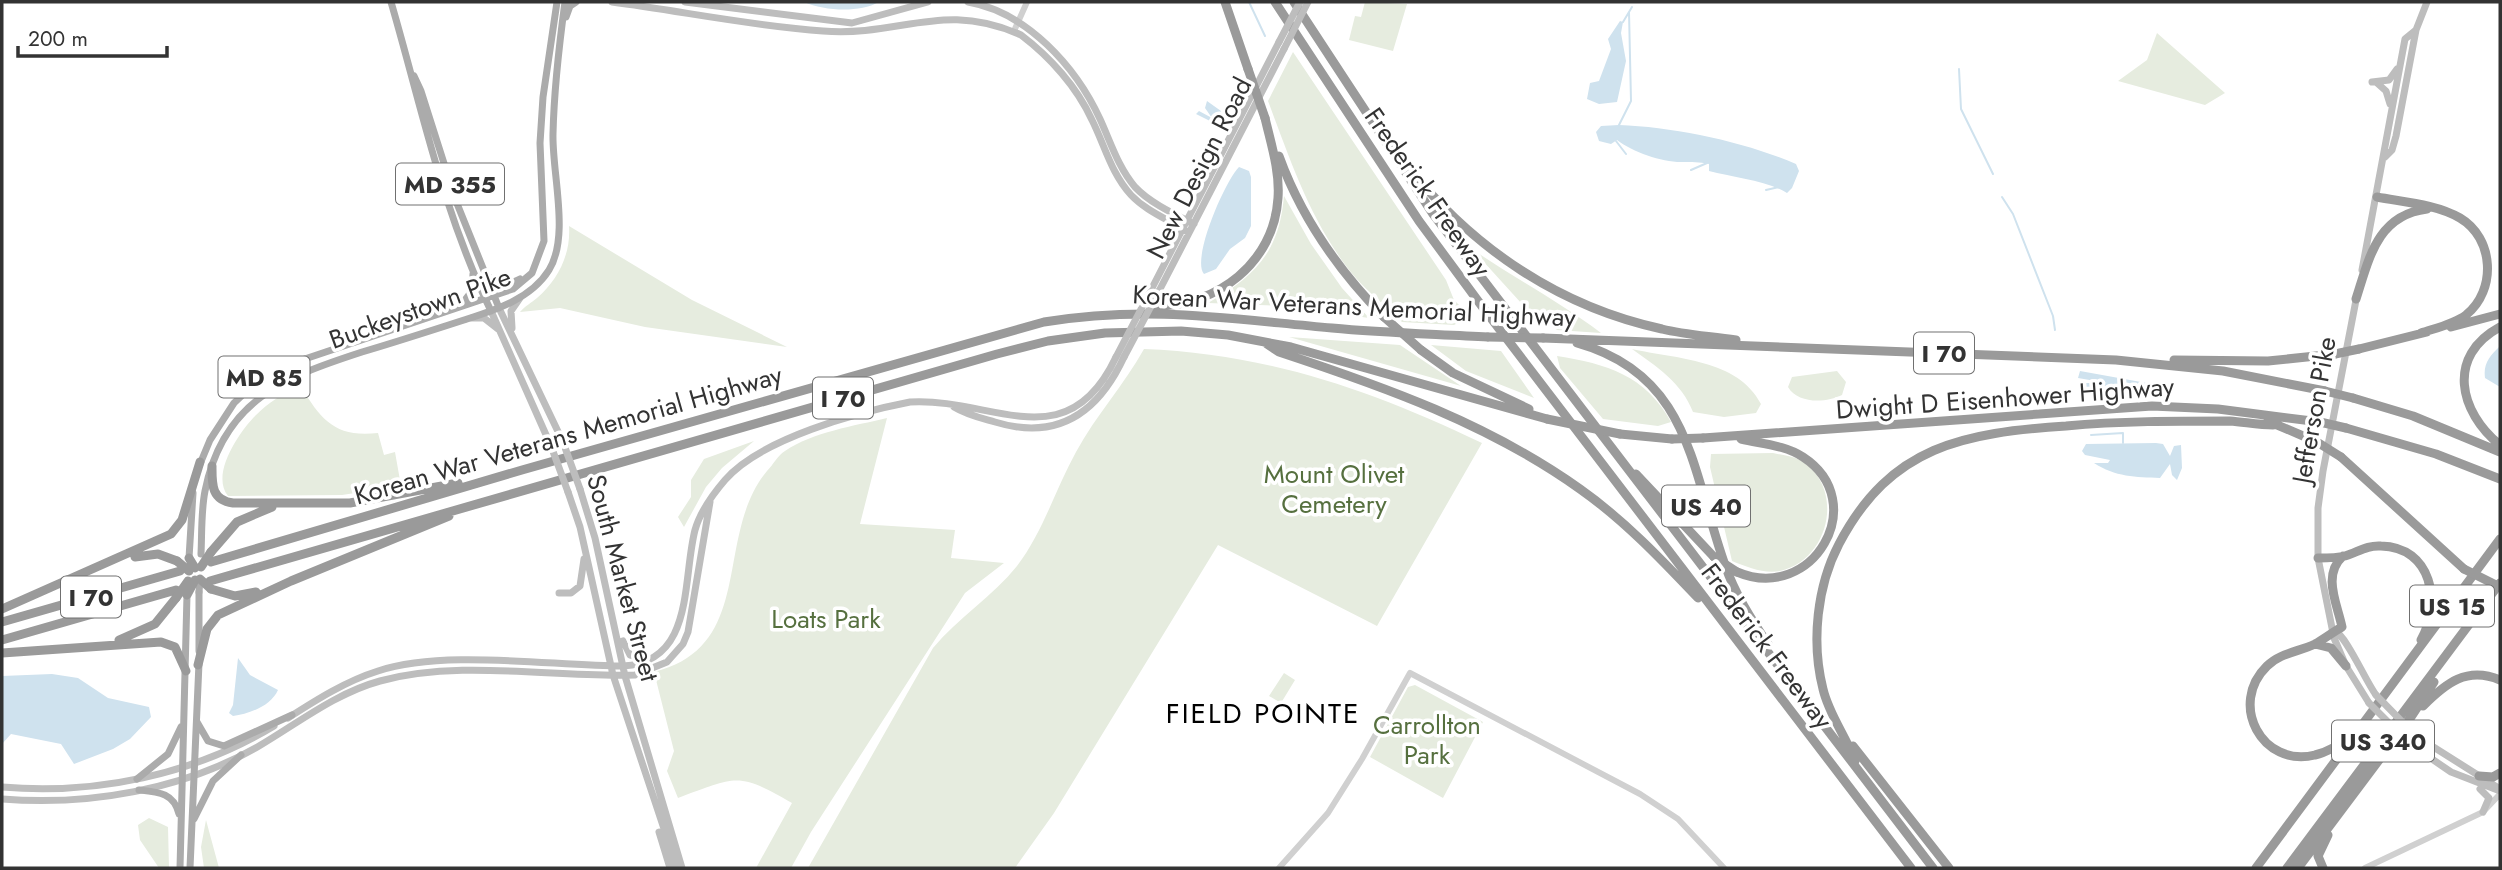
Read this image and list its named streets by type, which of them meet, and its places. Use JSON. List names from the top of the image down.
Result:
{
  "streets": {
    "highway": [
      "Frederick Freeway",
      "Korean War Veterans Memorial Highway",
      "I 70",
      "Dwight D Eisenhower Highway",
      "US 40",
      "US 15",
      "US 340"
    ],
    "main road": [
      "New Design Road",
      "MD 355",
      "Buckeystown Pike",
      "MD 85",
      "Jefferson Pike",
      "South Market Street"
    ]
  },
  "crossings": [
    ["New Design Road", "South Market Street"],
    ["MD 355", "Buckeystown Pike"],
    ["MD 355", "South Market Street"],
    ["Frederick Freeway", "US 40"],
    ["Korean War Veterans Memorial Highway", "Buckeystown Pike"],
    ["Korean War Veterans Memorial Highway", "Dwight D Eisenhower Highway"],
    ["Korean War Veterans Memorial Highway", "US 40"],
    ["Buckeystown Pike", "South Market Street"],
    ["US 15", "US 340"]
  ],
  "districts": ["FIELD POINTE"],
  "parks": ["Mount Olivet Cemetery", "Loats Park", "Carrollton Park"],
  "scale_bar": "200 m"
}
